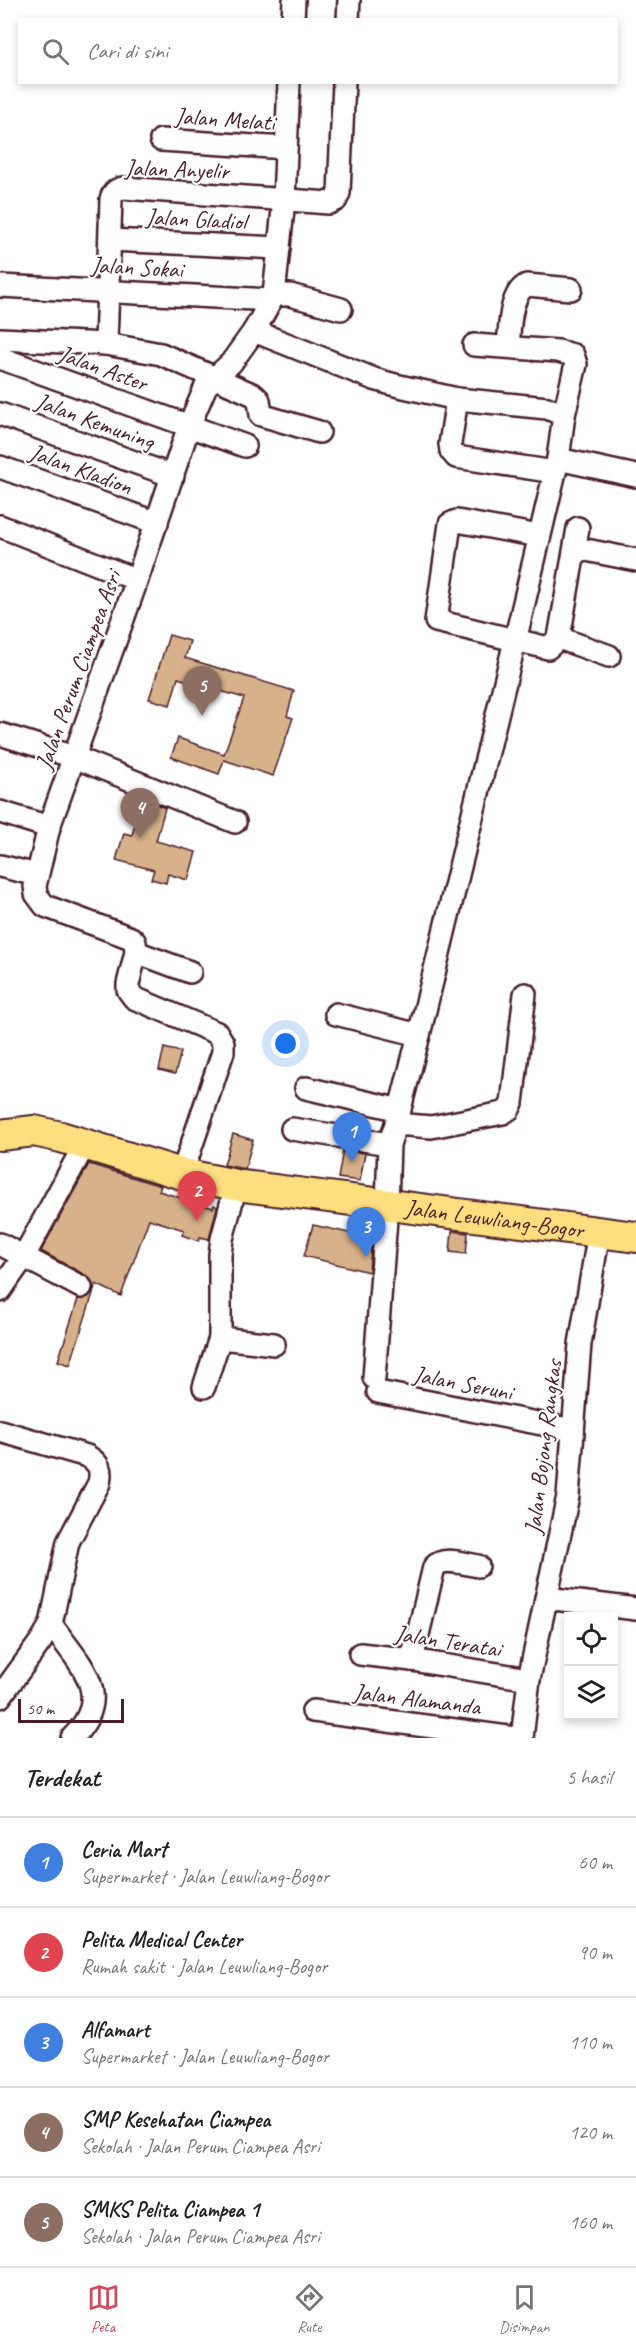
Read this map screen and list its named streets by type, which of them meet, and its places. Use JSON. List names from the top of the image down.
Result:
{
  "streets": {
    "highway": ["Jalan Leuwliang-Bogor"],
    "street": [
      "Jalan Melati",
      "Jalan Anyelir",
      "Jalan Gladiol",
      "Jalan Sokai",
      "Jalan Aster",
      "Jalan Kemuning",
      "Jalan Kladion",
      "Jalan Perum Ciampea Asri",
      "Jalan Seruni",
      "Jalan Bojong Rangkas",
      "Jalan Teratai",
      "Jalan Alamanda"
    ]
  },
  "crossings": [
    ["Jalan Melati", "Jalan Perum Ciampea Asri"],
    ["Jalan Anyelir", "Jalan Gladiol"],
    ["Jalan Anyelir", "Jalan Sokai"],
    ["Jalan Anyelir", "Jalan Perum Ciampea Asri"],
    ["Jalan Gladiol", "Jalan Perum Ciampea Asri"],
    ["Jalan Sokai", "Jalan Perum Ciampea Asri"],
    ["Jalan Aster", "Jalan Perum Ciampea Asri"],
    ["Jalan Kemuning", "Jalan Perum Ciampea Asri"],
    ["Jalan Kladion", "Jalan Perum Ciampea Asri"],
    ["Jalan Leuwliang-Bogor", "Jalan Seruni"],
    ["Jalan Leuwliang-Bogor", "Jalan Bojong Rangkas"],
    ["Jalan Seruni", "Jalan Bojong Rangkas"],
    ["Jalan Bojong Rangkas", "Jalan Teratai"]
  ],
  "scale_bar": "50 m",
  "page": {
    "search": "Cari di sini",
    "pins": [
      "5",
      "4",
      "1",
      "2",
      "3"
    ],
    "scale": "50 m",
    "heading": ["Terdekat", "5 hasil"],
    "list": [
      {
        "mark": "1",
        "name": "Ceria Mart",
        "note": "Supermarket · Jalan Leuwliang-Bogor",
        "value": "60 m"
      },
      {
        "mark": "2",
        "name": "Pelita Medical Center",
        "note": "Rumah sakit · Jalan Leuwliang-Bogor",
        "value": "90 m"
      },
      {
        "mark": "3",
        "name": "Alfamart",
        "note": "Supermarket · Jalan Leuwliang-Bogor",
        "value": "110 m"
      },
      {
        "mark": "4",
        "name": "SMP Kesehatan Ciampea",
        "note": "Sekolah · Jalan Perum Ciampea Asri",
        "value": "120 m"
      },
      {
        "mark": "5",
        "name": "SMKS Pelita Ciampea 1",
        "note": "Sekolah · Jalan Perum Ciampea Asri",
        "value": "160 m"
      }
    ],
    "nav": ["Peta", "Rute", "Disimpan"]
  }
}
